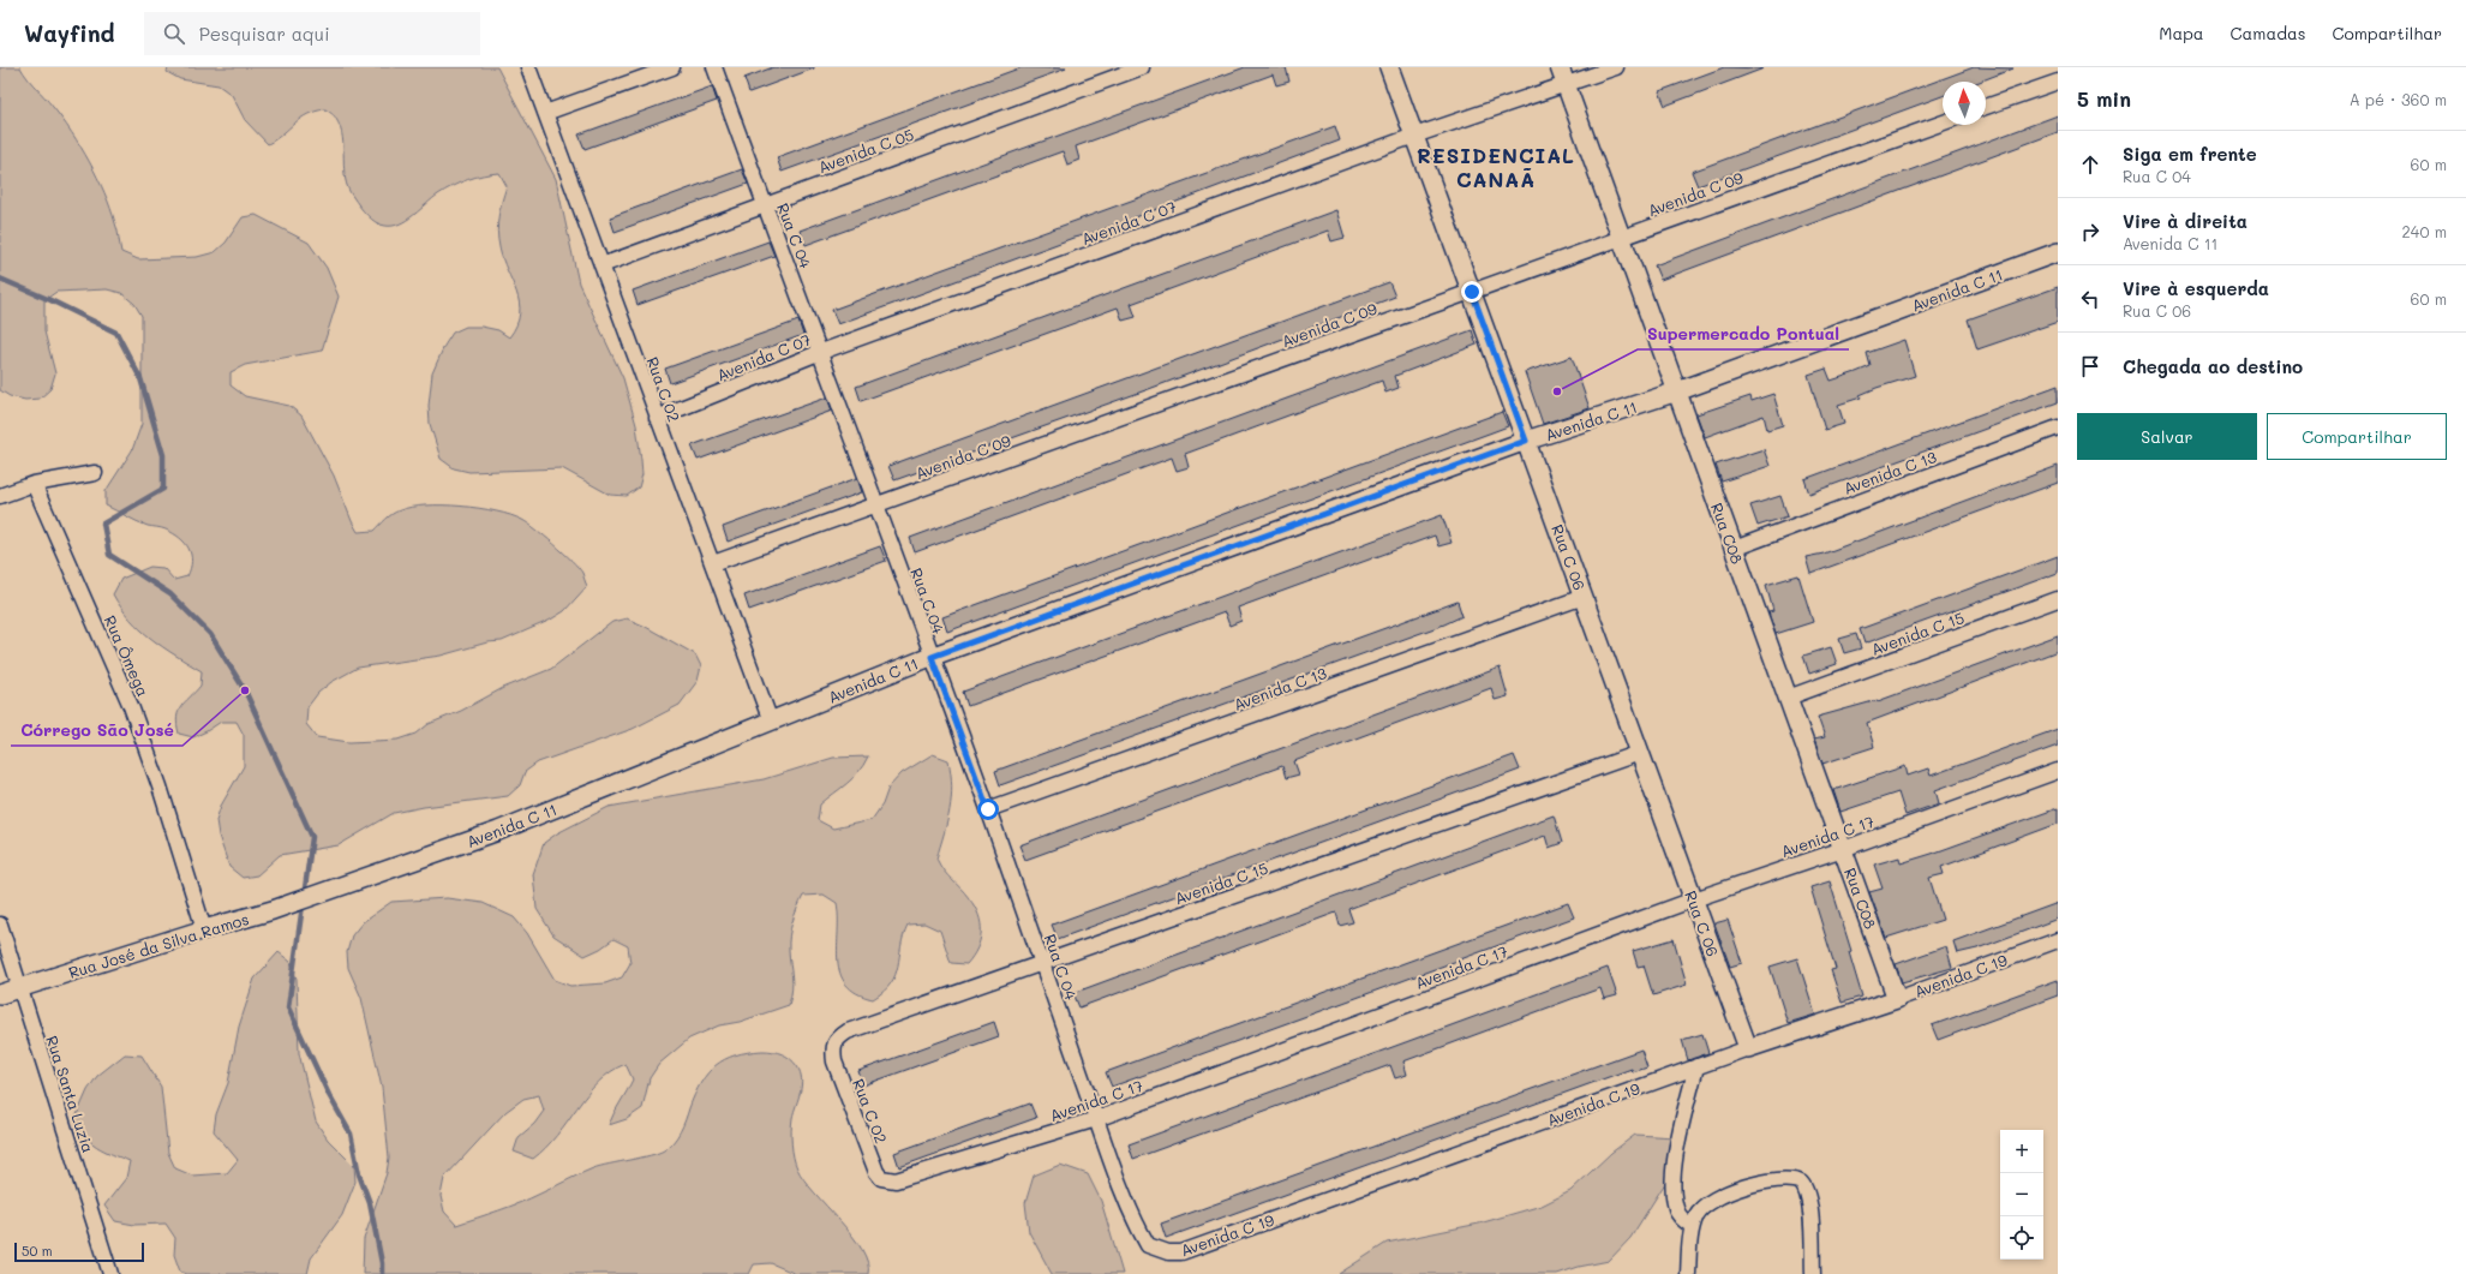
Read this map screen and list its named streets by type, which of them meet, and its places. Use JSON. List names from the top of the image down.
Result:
{
  "streets": {
    "street": [
      "Avenida C 05",
      "Avenida C 09",
      "Avenida C 07",
      "Rua C 04",
      "Avenida C 11",
      "Rua C 02",
      "Avenida C 13",
      "Rua C08",
      "Rua C 06",
      "Avenida C 15",
      "Rua Ômega",
      "Avenida C 17",
      "Rua José da Silva Ramos",
      "Avenida C 19",
      "Rua Santa Luzia"
    ]
  },
  "crossings": [
    ["Avenida C 05", "Rua C 04"],
    ["Avenida C 05", "Rua C 02"],
    ["Avenida C 09", "Rua C 04"],
    ["Avenida C 09", "Rua C 02"],
    ["Avenida C 09", "Rua C08"],
    ["Avenida C 09", "Rua C 06"],
    ["Avenida C 07", "Rua C 04"],
    ["Avenida C 07", "Rua C 02"],
    ["Avenida C 07", "Rua C08"],
    ["Avenida C 07", "Rua C 06"],
    ["Rua C 04", "Avenida C 11"],
    ["Rua C 04", "Avenida C 13"],
    ["Rua C 04", "Avenida C 15"],
    ["Rua C 04", "Avenida C 17"],
    ["Rua C 04", "Avenida C 19"],
    ["Avenida C 11", "Rua C 02"],
    ["Avenida C 11", "Rua C08"],
    ["Avenida C 11", "Rua C 06"],
    ["Avenida C 11", "Rua José da Silva Ramos"],
    ["Rua C 02", "Avenida C 15"],
    ["Rua C 02", "Avenida C 17"],
    ["Avenida C 13", "Rua C08"],
    ["Avenida C 13", "Rua C 06"],
    ["Rua C08", "Avenida C 15"],
    ["Rua C08", "Avenida C 17"],
    ["Rua C08", "Avenida C 19"],
    ["Rua C 06", "Avenida C 15"],
    ["Rua C 06", "Avenida C 17"],
    ["Rua C 06", "Avenida C 19"],
    ["Rua Ômega", "Rua José da Silva Ramos"],
    ["Rua José da Silva Ramos", "Rua Santa Luzia"]
  ],
  "districts": ["RESIDENCIAL CANAÃ"],
  "places": ["Supermercado Pontual", "Córrego São José"],
  "scale_bar": "50 m",
  "north": "top",
  "page": {
    "header": "Wayfind",
    "search": "Pesquisar aqui",
    "nav": ["Mapa", "Camadas", "Compartilhar"],
    "heading": ["5 min", "A pé · 360 m"],
    "list": [
      ["Siga em frente", "Rua C 04", "60 m"],
      ["Vire à direita", "Avenida C 11", "240 m"],
      ["Vire à esquerda", "Rua C 06", "60 m"],
      "Chegada ao destino"
    ],
    "buttons": ["Salvar", "Compartilhar"],
    "map_buttons": ["+", "−"],
    "scale": "50 m"
  }
}
